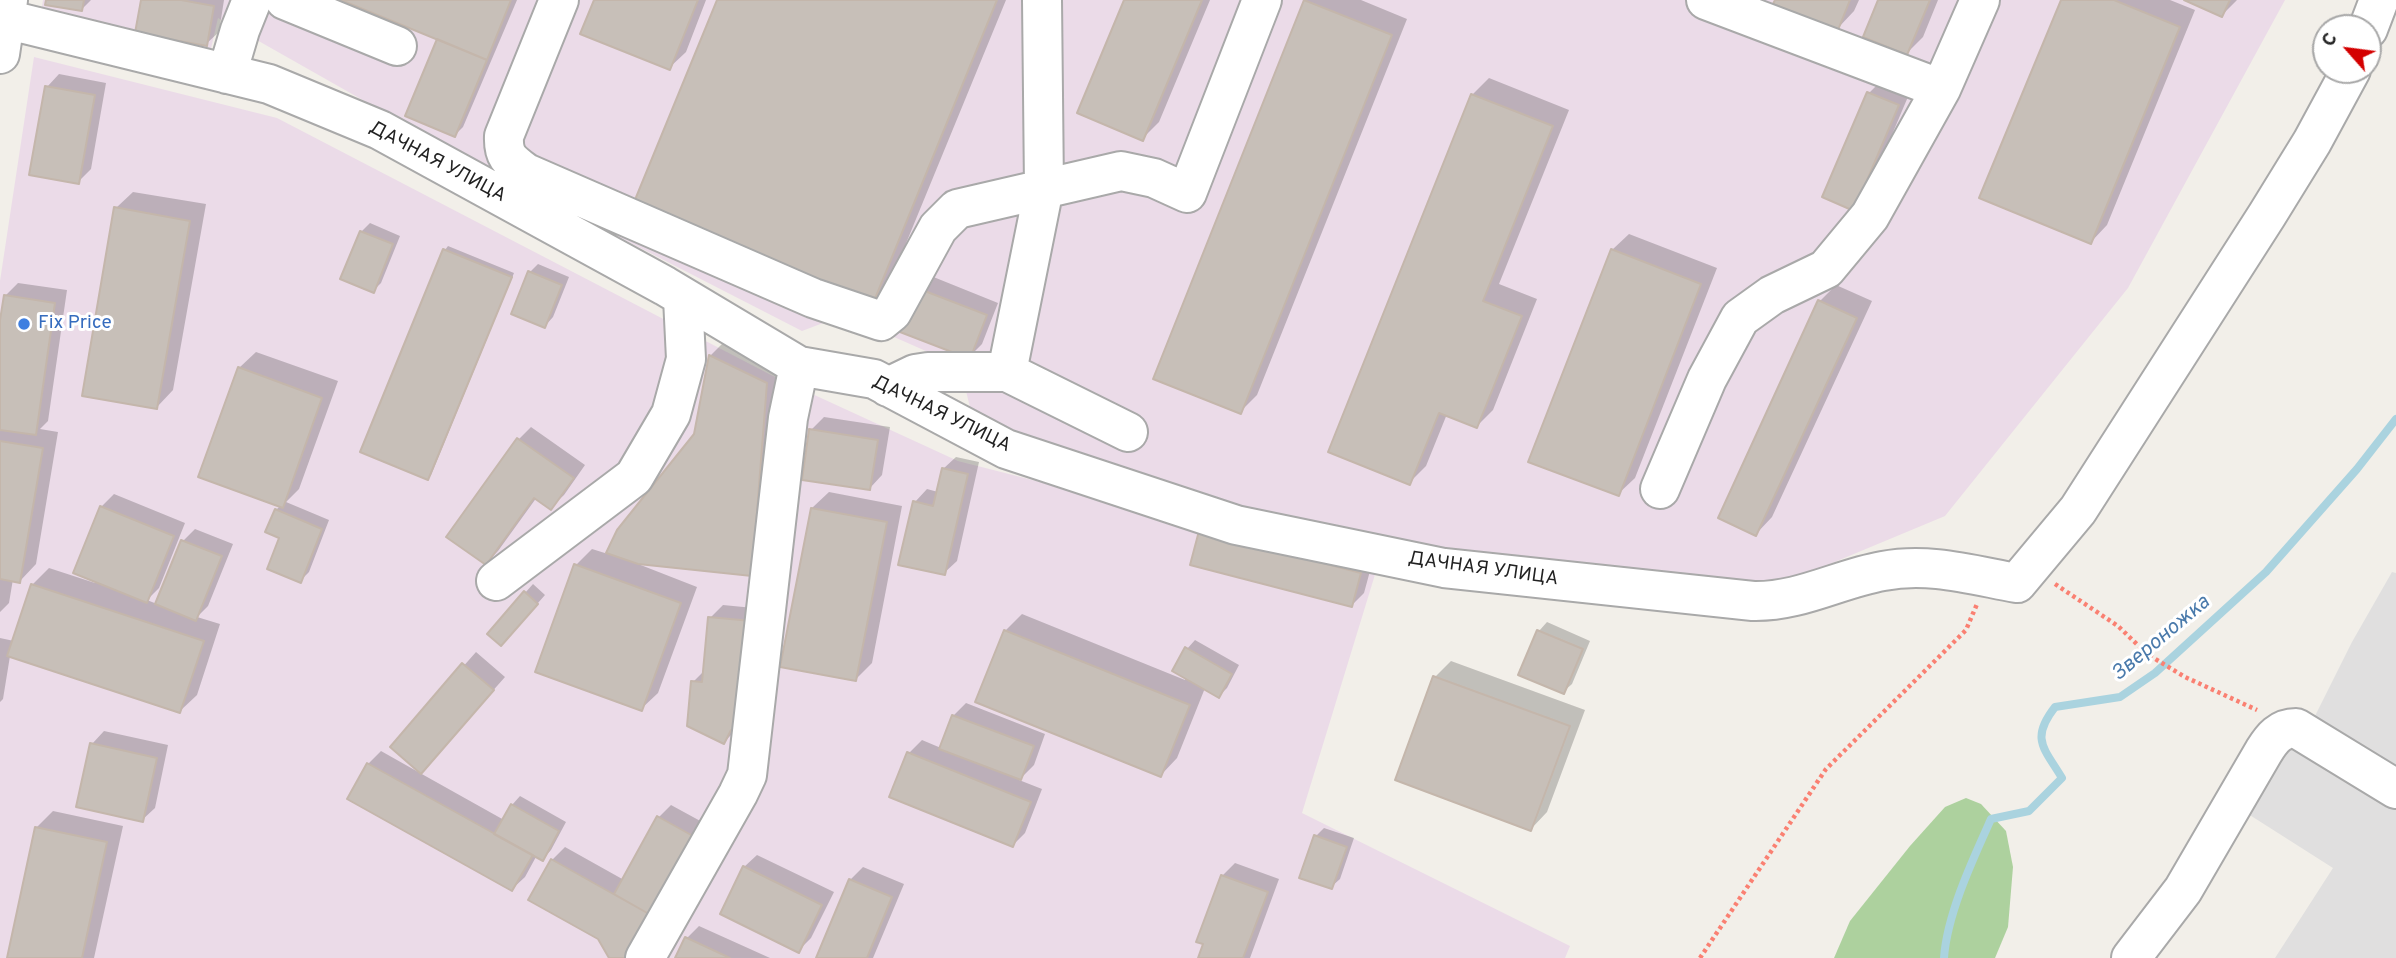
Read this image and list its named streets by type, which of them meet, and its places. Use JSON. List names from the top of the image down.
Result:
{
  "streets": {
    "street": ["ДАЧНАЯ УЛИЦА"]
  },
  "water": ["Звероножка"],
  "places": ["Fix Price"],
  "north": "top left"
}
